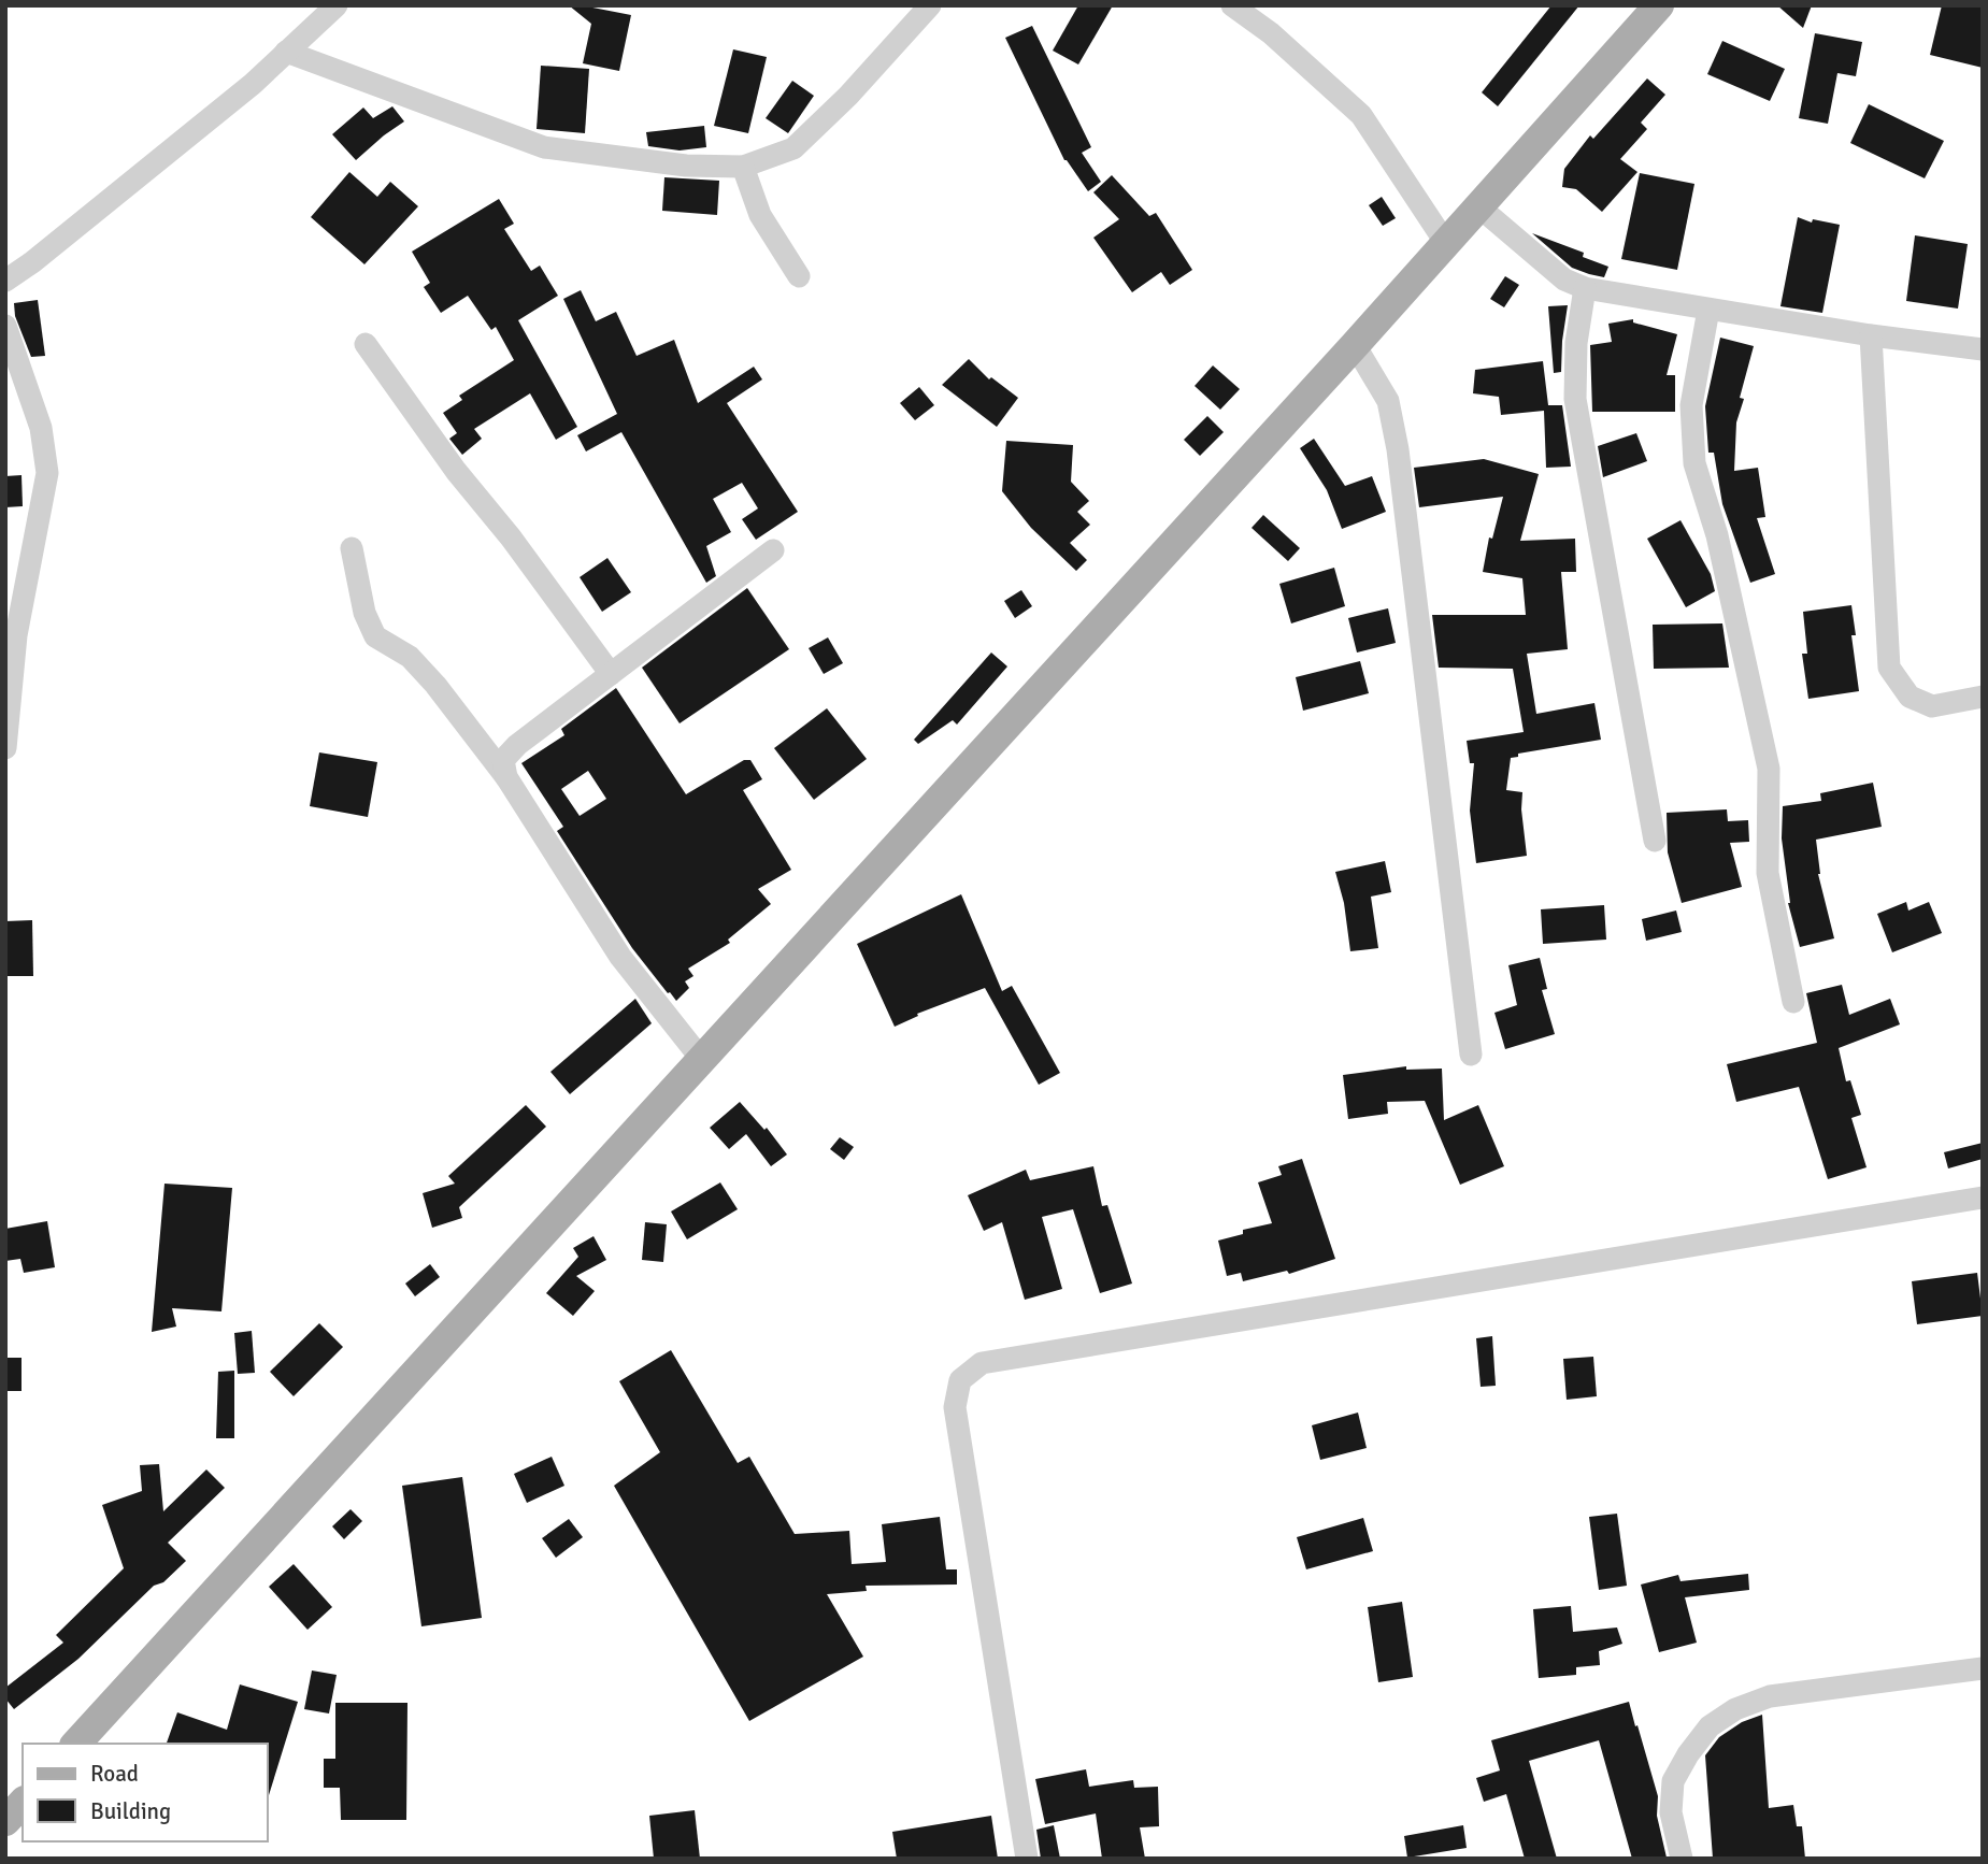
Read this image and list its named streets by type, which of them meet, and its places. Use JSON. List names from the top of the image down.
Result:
{
  "legend": ["Road", "Building"]
}
